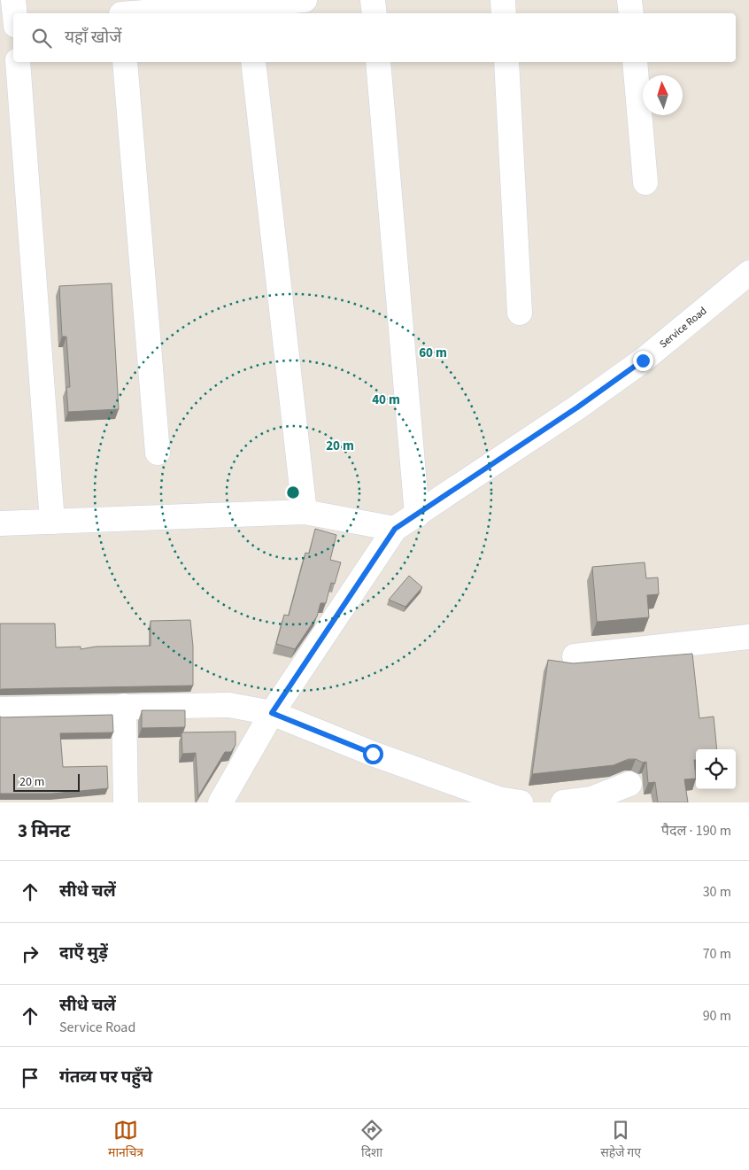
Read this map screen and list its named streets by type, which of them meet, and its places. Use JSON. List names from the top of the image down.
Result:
{
  "streets": {
    "street": ["Service Road"]
  },
  "scale_bar": "20 m",
  "north": "top",
  "page": {
    "search": "यहाँ खोजें",
    "scale": "20 m",
    "heading": ["3 मिनट", "पैदल · 190 m"],
    "list": [
      ["सीधे चलें", "30 m"],
      ["दाएँ मुड़ें", "70 m"],
      ["सीधे चलें", "Service Road", "90 m"],
      "गंतव्य पर पहुँचे"
    ],
    "nav": ["मानचित्र", "दिशा", "सहेजे गए"]
  },
  "rings": ["60 m", "40 m", "20 m"]
}
